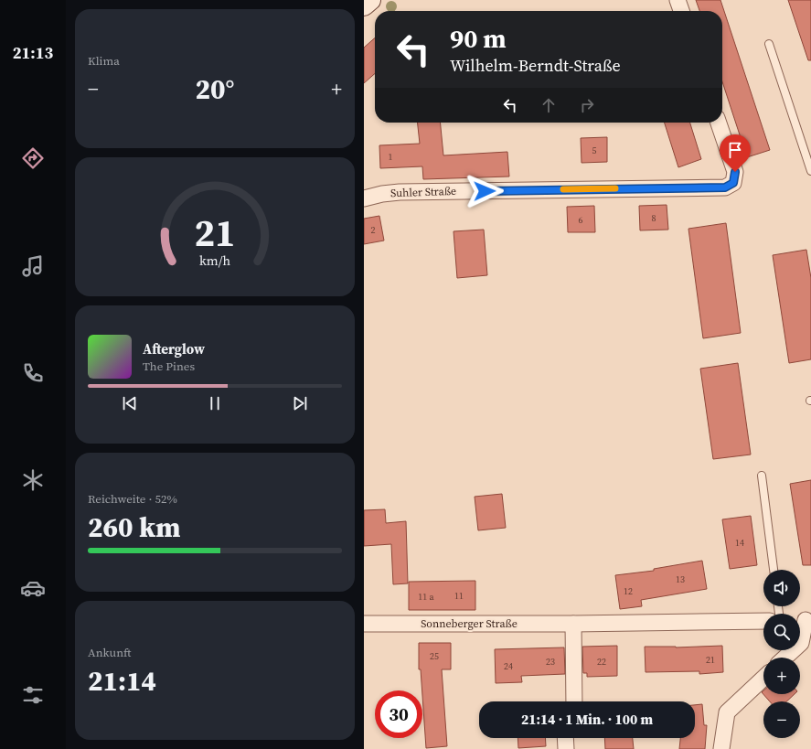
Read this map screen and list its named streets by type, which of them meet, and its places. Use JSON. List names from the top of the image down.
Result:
{
  "streets": {
    "street": ["Suhler Straße", "Sonneberger Straße"]
  },
  "house_numbers": [
    "5",
    "1",
    "8",
    "6",
    "2",
    "14",
    "13",
    "12",
    "11",
    "11 a",
    "25",
    "21",
    "23",
    "22",
    "24"
  ],
  "page": {
    "tabs": "21:13",
    "tile": [
      "Klima",
      ["Reichweite · 52%", "260 km"],
      ["Ankunft", "21:14"]
    ],
    "turn": ["90 m", "Wilhelm-Berndt-Straße"],
    "heat": ["−", "20°", "+"],
    "song": ["Afterglow", "The Pines"],
    "map_buttons": ["+", "−"],
    "limit": "30",
    "trip": "21:14 · 1 Min. · 100 m",
    "gauge": ["21", "km/h"]
  }
}
